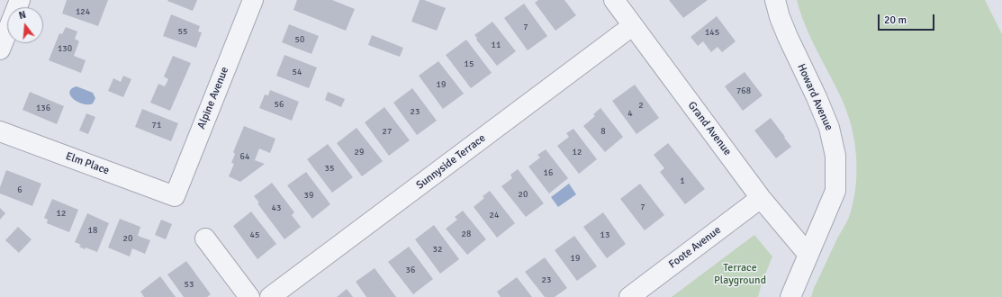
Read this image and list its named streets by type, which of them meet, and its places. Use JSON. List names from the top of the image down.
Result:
{
  "streets": {
    "street": [
      "Howard Avenue",
      "Alpine Avenue",
      "Grand Avenue",
      "Sunnyside Terrace",
      "Elm Place",
      "Foote Avenue"
    ]
  },
  "crossings": [
    ["Howard Avenue", "Grand Avenue"],
    ["Alpine Avenue", "Elm Place"],
    ["Grand Avenue", "Sunnyside Terrace"],
    ["Grand Avenue", "Foote Avenue"]
  ],
  "parks": ["Terrace Playground"],
  "house_numbers": [
    "124",
    "7",
    "55",
    "145",
    "50",
    "11",
    "130",
    "15",
    "54",
    "19",
    "768",
    "56",
    "2",
    "136",
    "23",
    "4",
    "71",
    "27",
    "8",
    "29",
    "12",
    "64",
    "35",
    "16",
    "1",
    "6",
    "20",
    "39",
    "7",
    "43",
    "12",
    "24",
    "18",
    "28",
    "45",
    "13",
    "20",
    "32",
    "19",
    "36",
    "23",
    "53"
  ],
  "scale_bar": "20 m",
  "north": "top"
}
